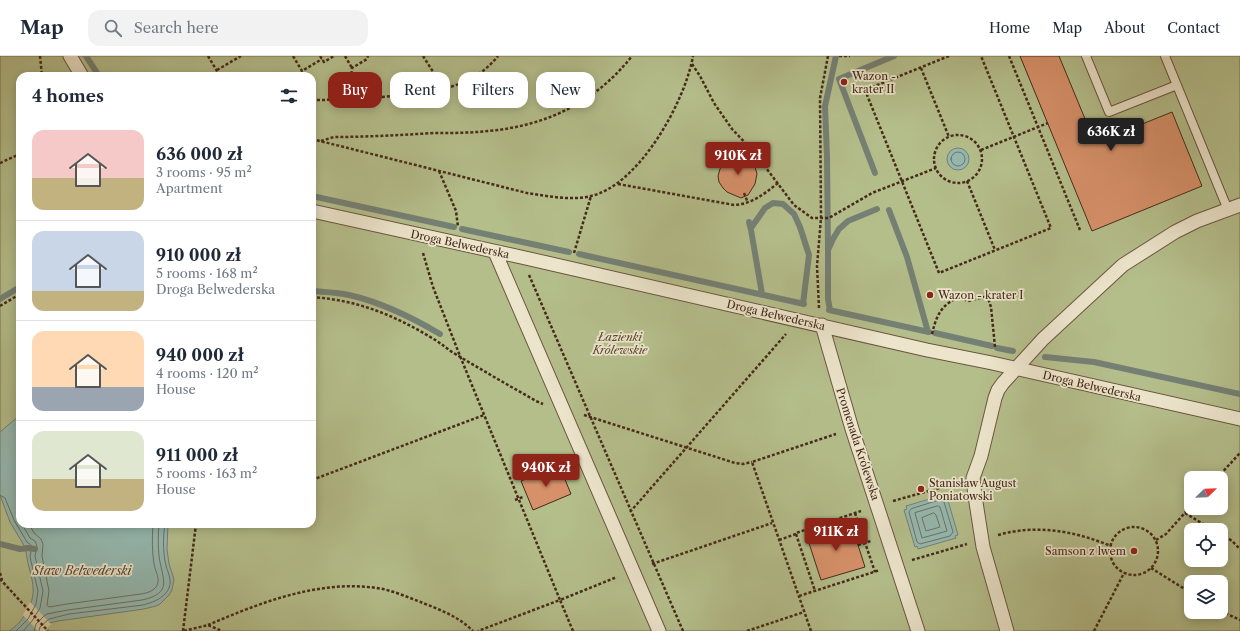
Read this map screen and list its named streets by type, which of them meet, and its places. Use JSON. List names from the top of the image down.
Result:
{
  "streets": {
    "street": ["Droga Belwederska", "Promenada Królewska"]
  },
  "crossings": [
    ["Droga Belwederska", "Promenada Królewska"]
  ],
  "water": ["Staw Belwederski"],
  "parks": ["Łazienki Królewskie"],
  "places": [
    "Wazon - krater II",
    "Wazon - krater I",
    "Stanisław August Poniatowski",
    "Samson z lwem"
  ],
  "north": "top right",
  "page": {
    "header": "Map",
    "search": "Search here",
    "nav": [
      "Home",
      "Map",
      "About",
      "Contact"
    ],
    "chip": [
      "Buy",
      "Rent",
      "Filters",
      "New"
    ],
    "heading": "4 homes",
    "price": [
      "636K zł",
      "910K zł",
      "940K zł",
      "911K zł"
    ],
    "list": [
      {
        "name": "636 000 zł",
        "note": "3 rooms · 95 m² · Apartment"
      },
      {
        "name": "910 000 zł",
        "note": "5 rooms · 168 m² · Droga Belwederska"
      },
      {
        "name": "940 000 zł",
        "note": "4 rooms · 120 m² · House"
      },
      {
        "name": "911 000 zł",
        "note": "5 rooms · 163 m² · House"
      }
    ]
  }
}
